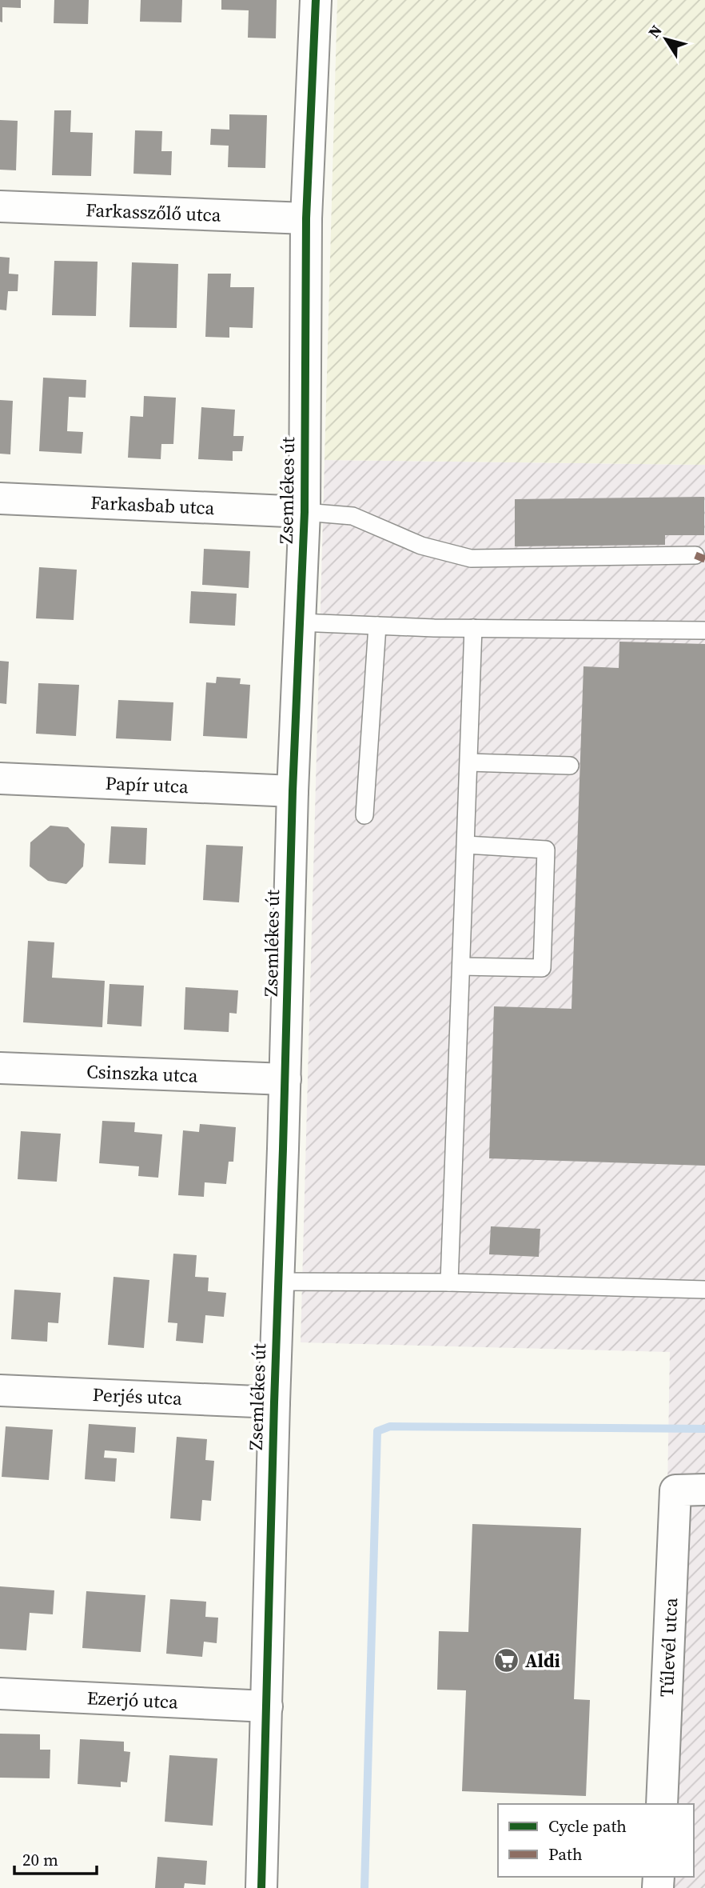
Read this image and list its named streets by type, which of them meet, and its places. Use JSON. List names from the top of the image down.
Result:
{
  "streets": {
    "street": [
      "Farkasszőlő utca",
      "Zsemlékes út",
      "Farkasbab utca",
      "Papír utca",
      "Csinszka utca",
      "Perjés utca",
      "Tűlevél utca",
      "Ezerjó utca"
    ]
  },
  "crossings": [
    ["Farkasszőlő utca", "Zsemlékes út"],
    ["Zsemlékes út", "Farkasbab utca"],
    ["Zsemlékes út", "Papír utca"],
    ["Zsemlékes út", "Csinszka utca"],
    ["Zsemlékes út", "Perjés utca"],
    ["Zsemlékes út", "Ezerjó utca"]
  ],
  "places": {
    "supermarket": ["Aldi"]
  },
  "legend": ["Cycle path", "Path"],
  "scale_bar": "20 m",
  "north": "top left"
}
